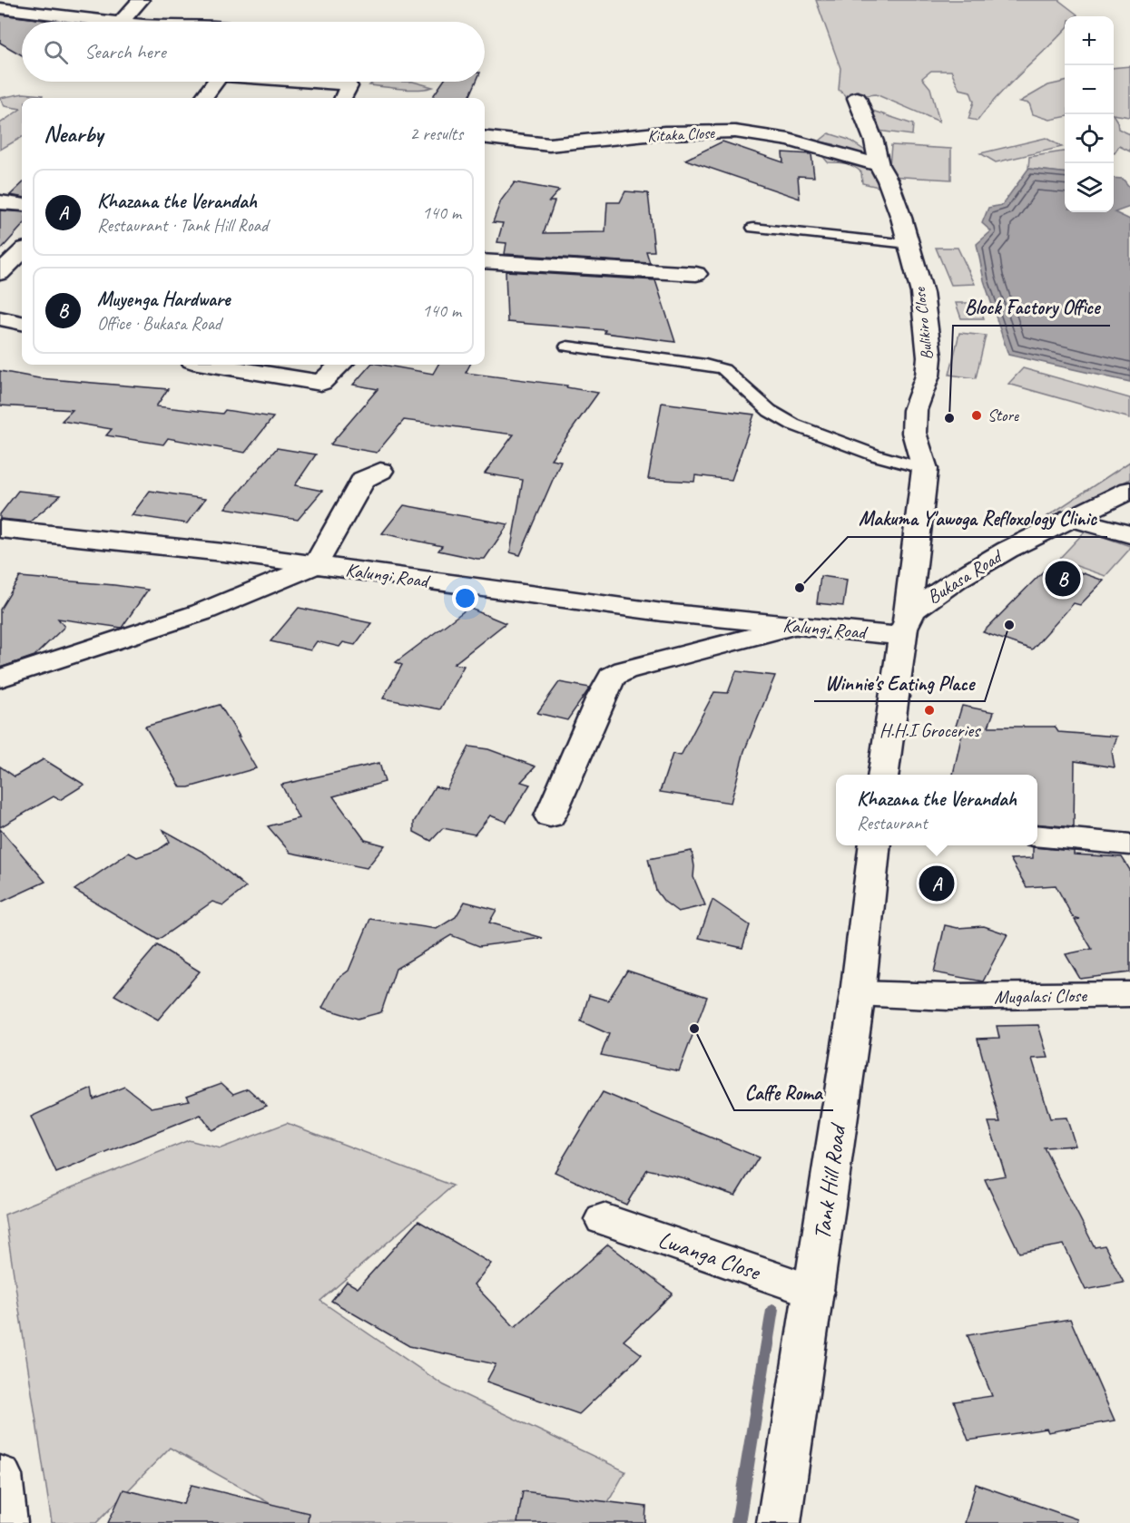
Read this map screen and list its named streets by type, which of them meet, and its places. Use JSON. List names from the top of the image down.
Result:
{
  "streets": {
    "street": [
      "Kitaka Close",
      "Bulikiro Close",
      "Kalungi Road",
      "Bukasa Road",
      "Mugalasi Close",
      "Tank Hill Road",
      "Lwanga Close"
    ]
  },
  "crossings": [
    ["Kitaka Close", "Bulikiro Close"],
    ["Bulikiro Close", "Kalungi Road"],
    ["Bulikiro Close", "Bukasa Road"],
    ["Kalungi Road", "Bukasa Road"],
    ["Mugalasi Close", "Tank Hill Road"],
    ["Tank Hill Road", "Lwanga Close"]
  ],
  "places": [
    "Store",
    "Block Factory Office",
    "Makuma Y'awoga Refloxology Clinic",
    "Winnie's Eating Place",
    "H.H.I Groceries",
    "Caffe Roma"
  ],
  "page": {
    "map_buttons": ["+", "−"],
    "search": "Search here",
    "heading": ["Nearby", "2 results"],
    "list": [
      {
        "mark": "A",
        "name": "Khazana the Verandah",
        "note": "Restaurant · Tank Hill Road",
        "value": "140 m"
      },
      {
        "mark": "B",
        "name": "Muyenga Hardware",
        "note": "Office · Bukasa Road",
        "value": "140 m"
      }
    ],
    "pins": ["B", "A"],
    "popup": ["Khazana the Verandah", "Restaurant"]
  }
}
